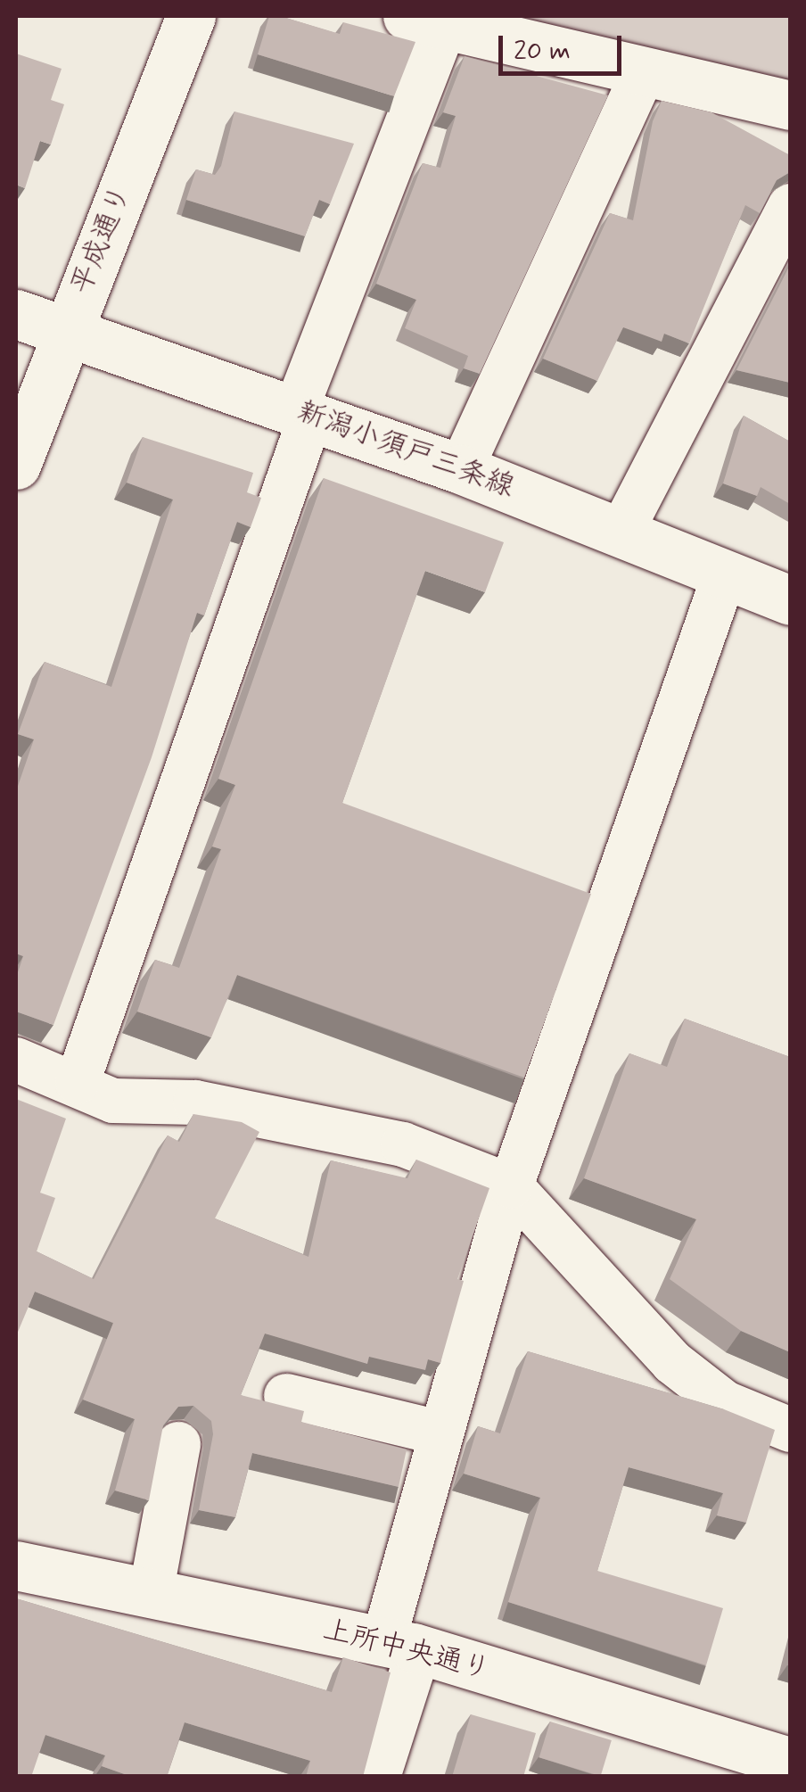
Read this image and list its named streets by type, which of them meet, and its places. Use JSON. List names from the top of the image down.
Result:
{
  "streets": {
    "street": ["平成通り", "新潟小須戸三条線", "上所中央通り"]
  },
  "crossings": [
    ["平成通り", "新潟小須戸三条線"]
  ],
  "scale_bar": "20 m"
}
